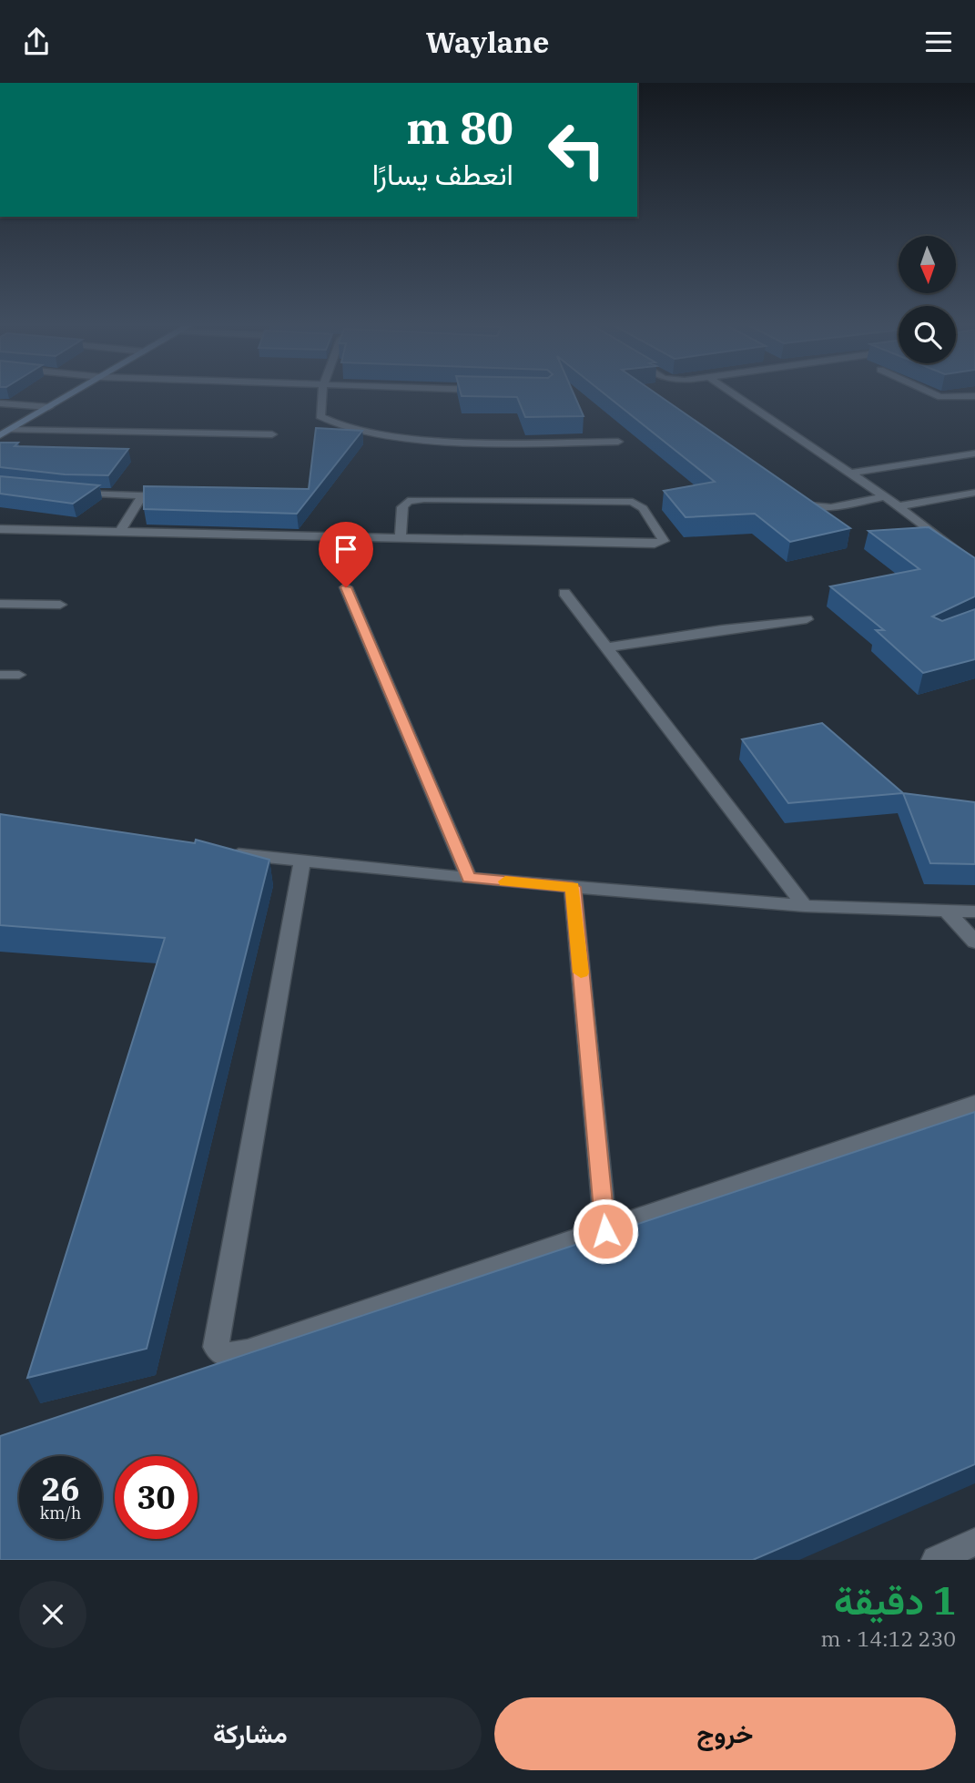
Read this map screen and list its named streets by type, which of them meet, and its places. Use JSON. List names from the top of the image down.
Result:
{
  "north": "bottom",
  "page": {
    "header": "Waylane",
    "turn": ["80 m", "انعطف يسارًا"],
    "speed": "26 km/h",
    "limit": "30",
    "heading": ["1 دقيقة", "230 m · 14:12"],
    "buttons": ["خروج", "مشاركة"]
  }
}
